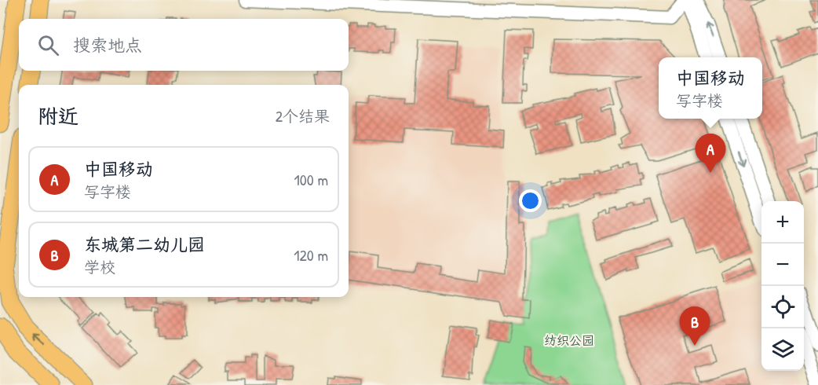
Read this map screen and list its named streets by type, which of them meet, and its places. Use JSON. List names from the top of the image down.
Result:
{
  "parks": ["纺织公园"],
  "page": {
    "search": "搜索地点",
    "popup": ["中国移动", "写字楼"],
    "heading": ["附近", "2个结果"],
    "pins": ["A", "B"],
    "list": [
      {
        "mark": "A",
        "name": "中国移动",
        "note": "写字楼",
        "value": "100 m"
      },
      {
        "mark": "B",
        "name": "东城第二幼儿园",
        "note": "学校",
        "value": "120 m"
      }
    ],
    "map_buttons": ["+", "−"]
  }
}
